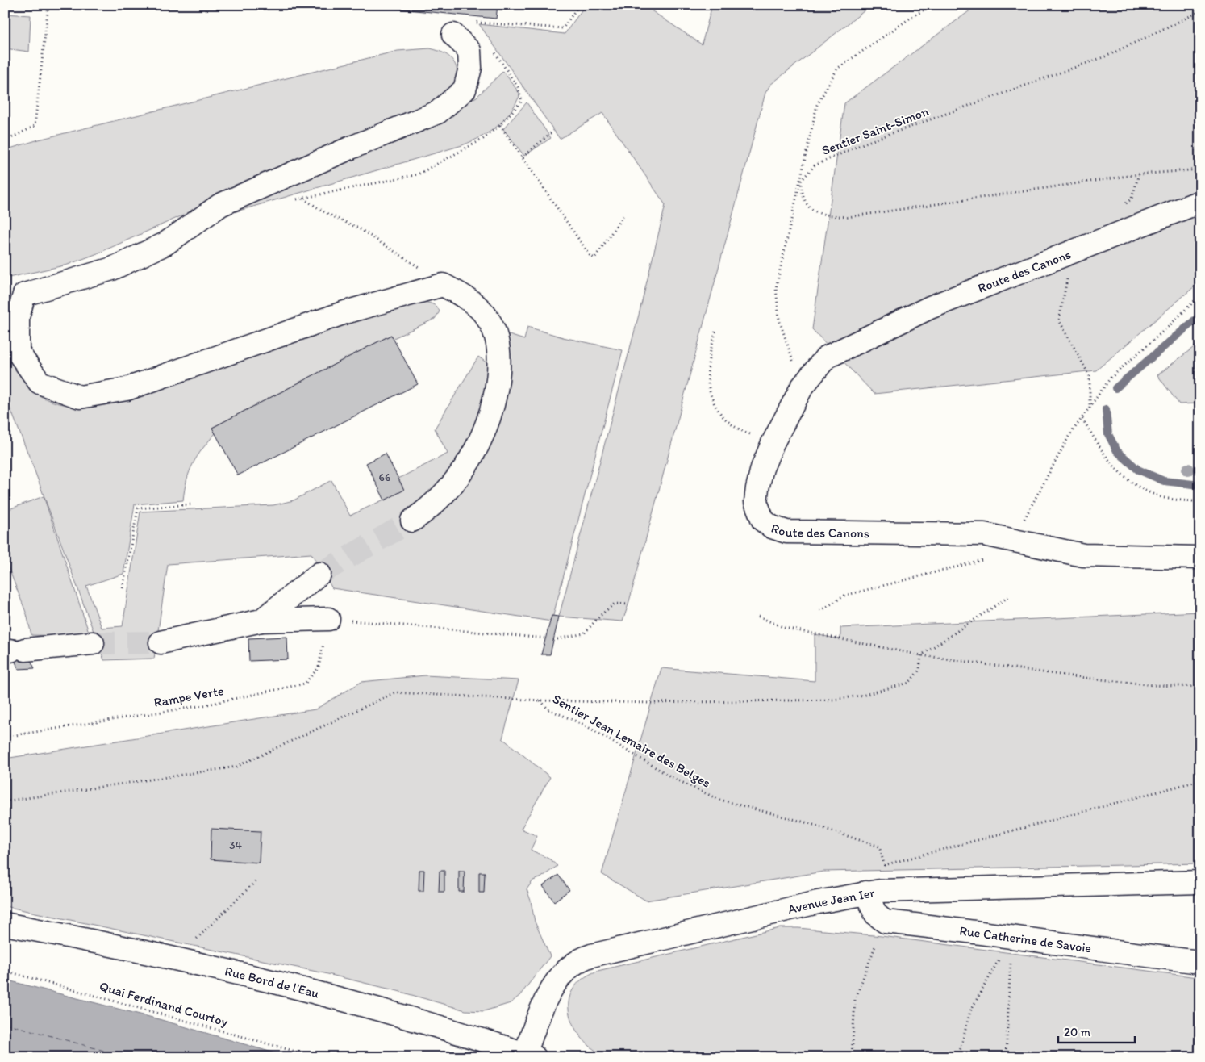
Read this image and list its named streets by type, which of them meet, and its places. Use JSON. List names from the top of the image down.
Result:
{
  "streets": {
    "street": [
      "Route des Canons",
      "Avenue Jean Ier",
      "Rue Catherine de Savoie",
      "Rue Bord de l'Eau"
    ],
    "path": [
      "Sentier Saint-Simon",
      "Rampe Verte",
      "Sentier Jean Lemaire des Belges",
      "Quai Ferdinand Courtoy"
    ]
  },
  "crossings": [
    ["Sentier Jean Lemaire des Belges", "Avenue Jean Ier"],
    ["Avenue Jean Ier", "Rue Bord de l'Eau"]
  ],
  "house_numbers": ["66", "34"],
  "scale_bar": "20 m"
}
